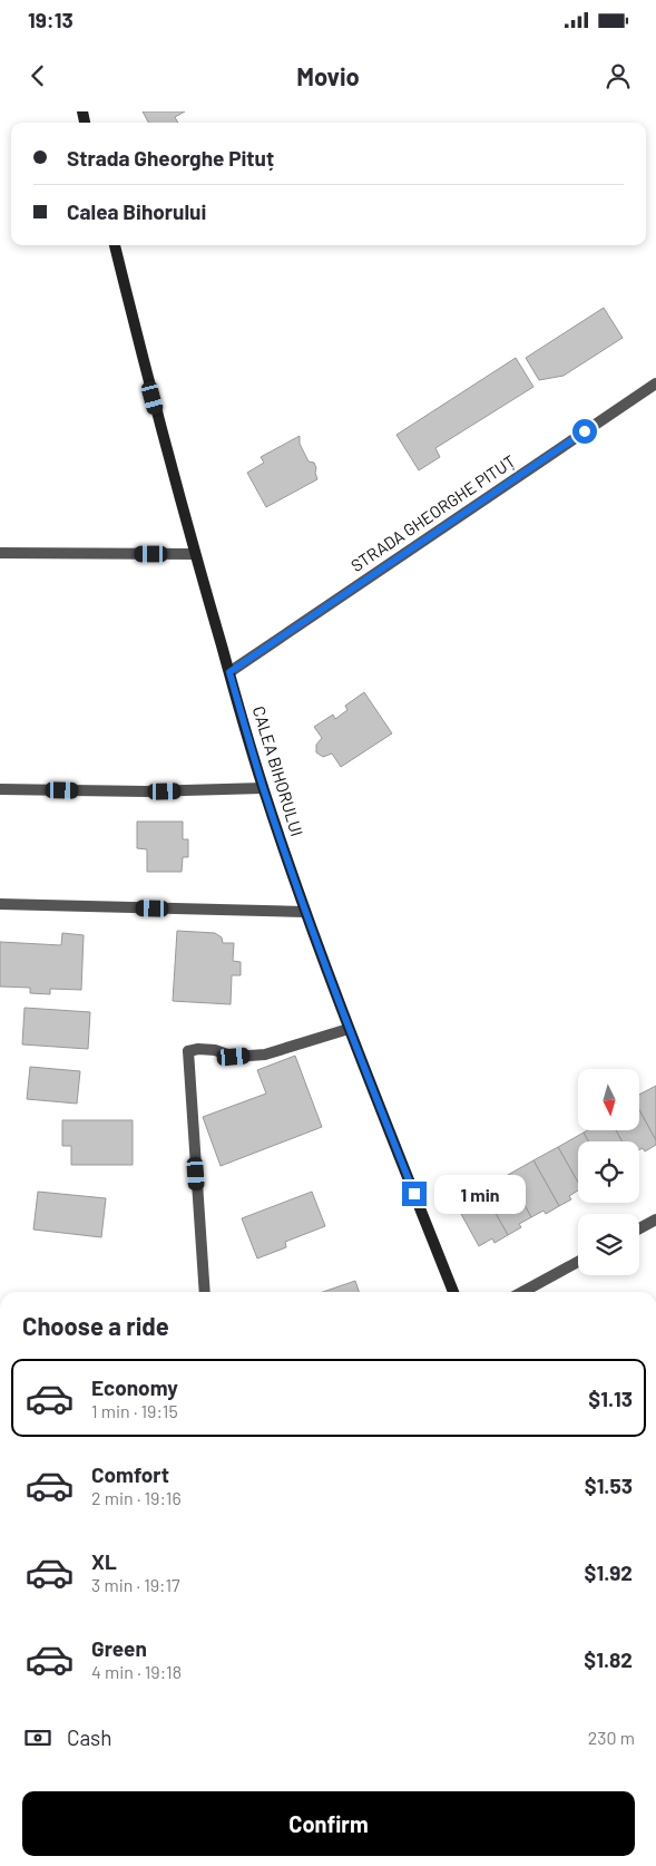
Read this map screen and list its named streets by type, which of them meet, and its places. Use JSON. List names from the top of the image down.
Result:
{
  "streets": {
    "main road": ["CALEA BIHORULUI"],
    "street": ["STRADA GHEORGHE PITUȚ"]
  },
  "crossings": [
    ["STRADA GHEORGHE PITUȚ", "CALEA BIHORULUI"]
  ],
  "north": "bottom",
  "page": {
    "status": "19:13",
    "header": "Movio",
    "banner": ["Strada Gheorghe Pituț", "Calea Bihorului"],
    "bubble": "1 min",
    "heading": "Choose a ride",
    "list": [
      {
        "name": "Economy",
        "note": "1 min · 19:15",
        "value": "$1.13"
      },
      {
        "name": "Comfort",
        "note": "2 min · 19:16",
        "value": "$1.53"
      },
      {
        "name": "XL",
        "note": "3 min · 19:17",
        "value": "$1.92"
      },
      {
        "name": "Green",
        "note": "4 min · 19:18",
        "value": "$1.82"
      }
    ],
    "pay": ["Cash", "230 m"],
    "buttons": "Confirm"
  }
}
